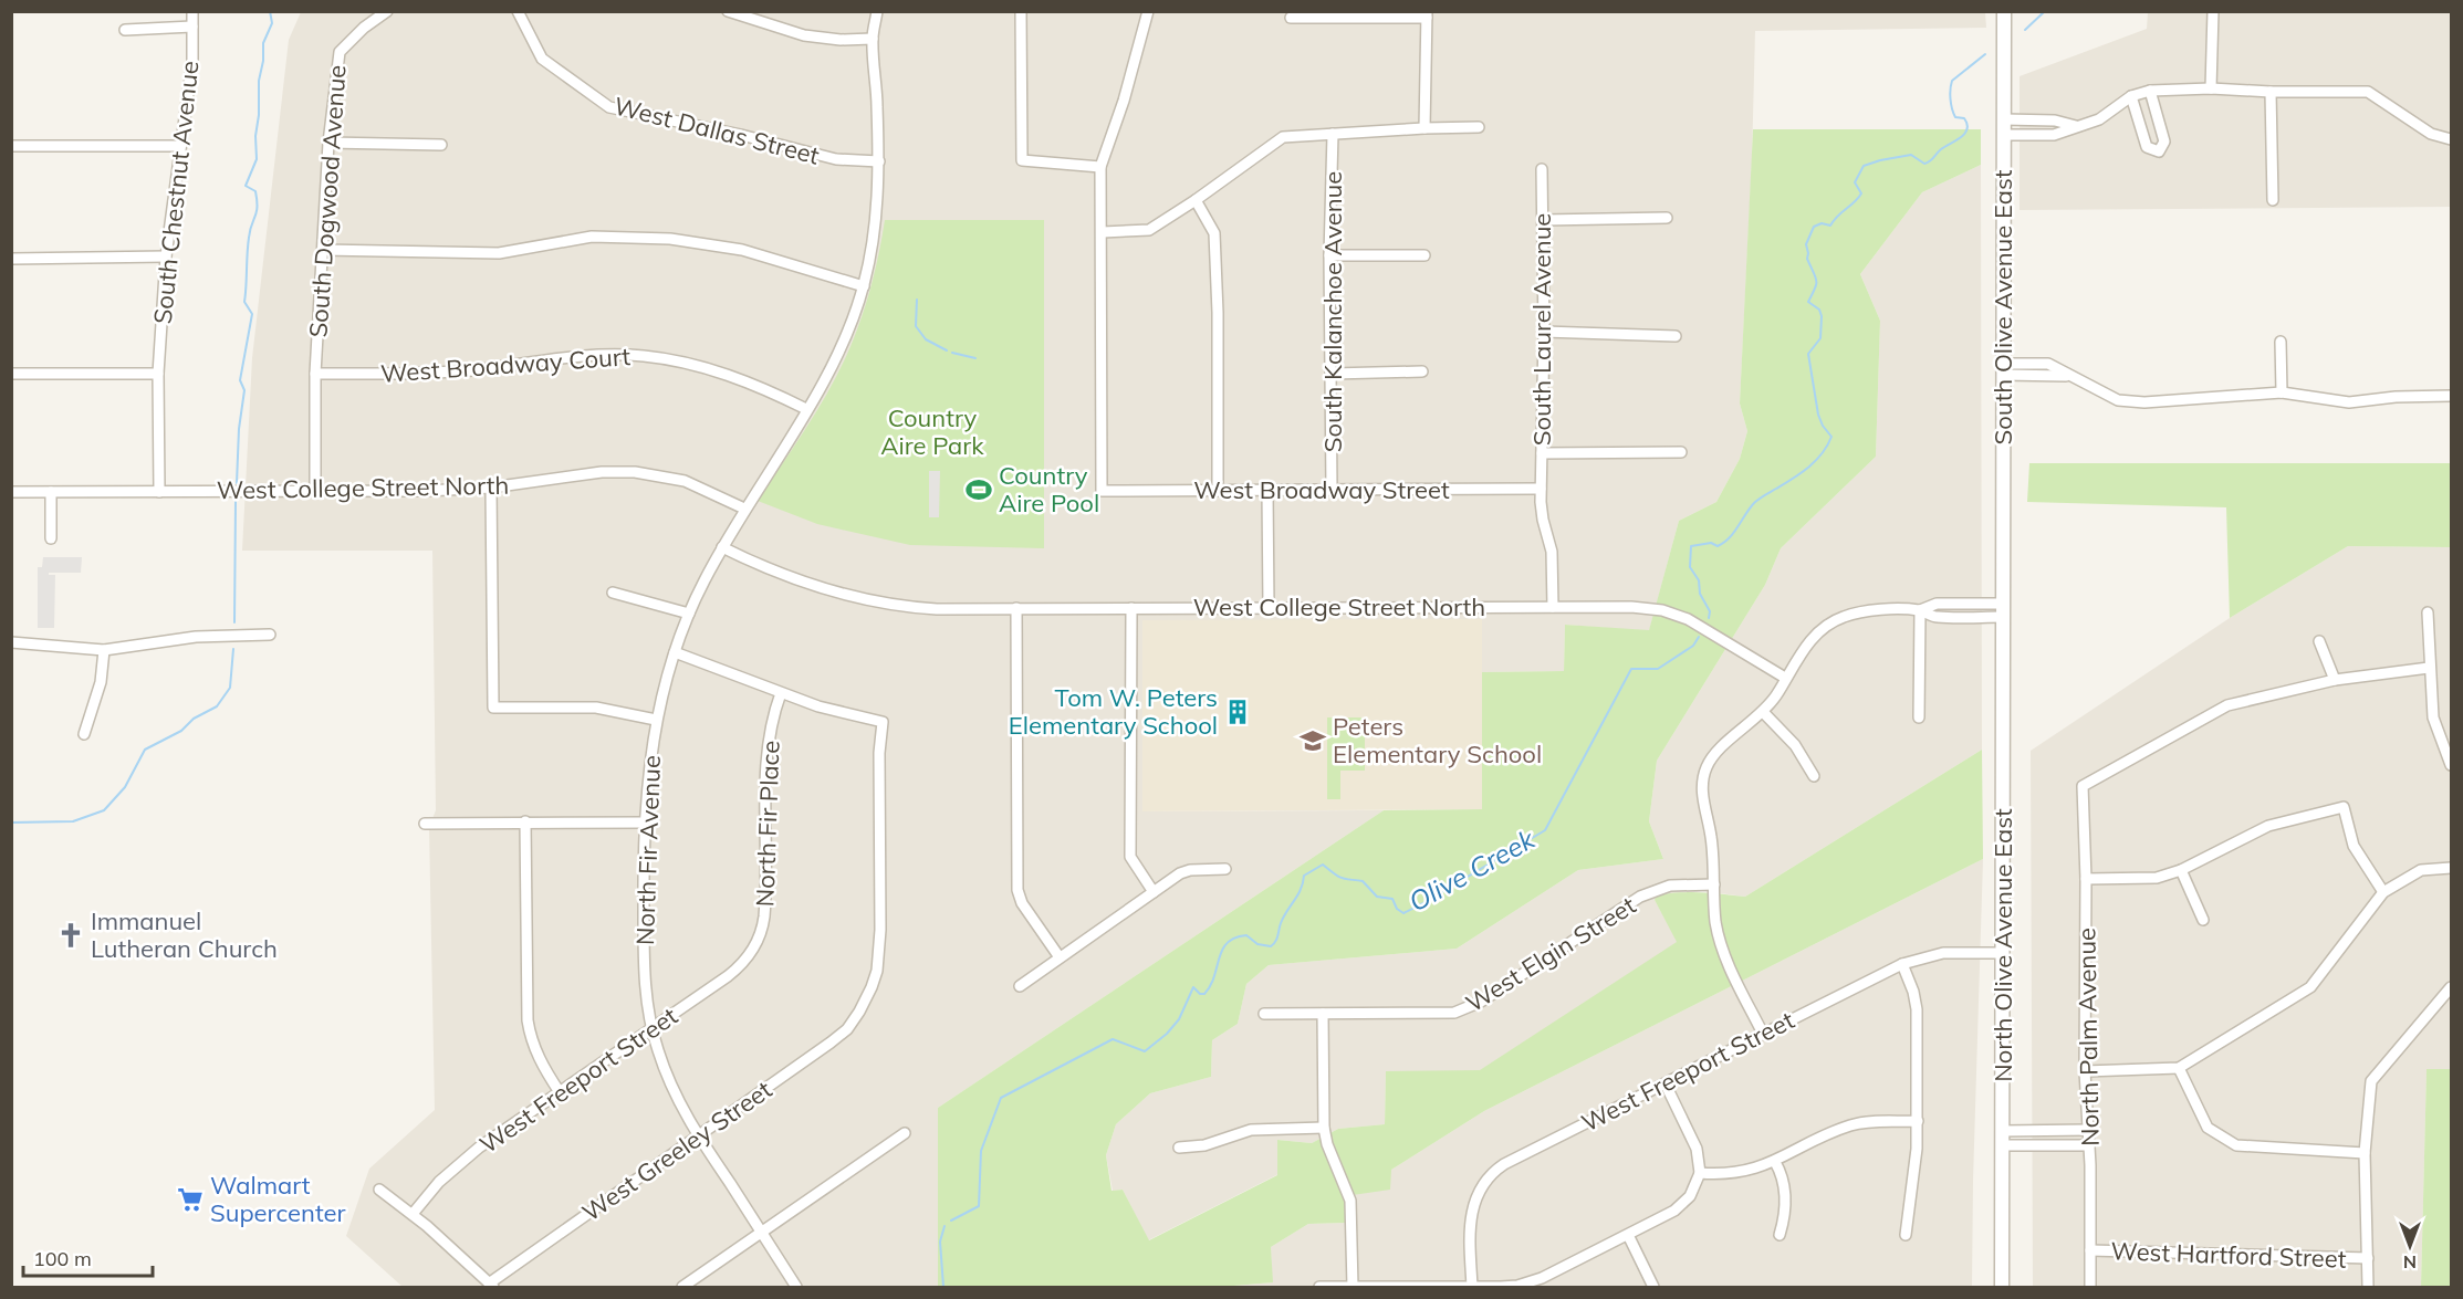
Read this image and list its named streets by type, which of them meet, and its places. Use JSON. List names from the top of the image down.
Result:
{
  "streets": {
    "street": [
      "West Dallas Street",
      "South Chestnut Avenue",
      "South Dogwood Avenue",
      "South Olive Avenue East",
      "South Kalanchoe Avenue",
      "South Laurel Avenue",
      "West Broadway Court",
      "West College Street North",
      "West Broadway Street",
      "North Fir Place",
      "North Fir Avenue",
      "North Olive Avenue East",
      "West Elgin Street",
      "North Palm Avenue",
      "West Freeport Street",
      "West Greeley Street",
      "West Hartford Street"
    ]
  },
  "crossings": [
    ["West Dallas Street", "North Fir Avenue"],
    ["South Chestnut Avenue", "West College Street North"],
    ["South Dogwood Avenue", "West Broadway Court"],
    ["South Dogwood Avenue", "West College Street North"],
    ["South Olive Avenue East", "North Olive Avenue East"],
    ["South Kalanchoe Avenue", "West Broadway Street"],
    ["South Laurel Avenue", "West College Street North"],
    ["South Laurel Avenue", "West Broadway Street"],
    ["West Broadway Court", "North Fir Avenue"],
    ["West College Street North", "North Fir Avenue"],
    ["North Fir Place", "West Freeport Street"],
    ["North Fir Place", "West Greeley Street"],
    ["North Fir Avenue", "West Freeport Street"],
    ["North Fir Avenue", "West Greeley Street"],
    ["North Olive Avenue East", "West Freeport Street"],
    ["North Palm Avenue", "West Hartford Street"]
  ],
  "water": ["Olive Creek"],
  "parks": ["Country Aire Park"],
  "places": {
    "sports": ["Country Aire Pool"],
    "building": ["Tom W. Peters Elementary School"],
    "school or university": ["Peters Elementary School"],
    "church": ["Immanuel Lutheran Church"],
    "supermarket": ["Walmart Supercenter"]
  },
  "scale_bar": "100 m",
  "north": "bottom"
}
